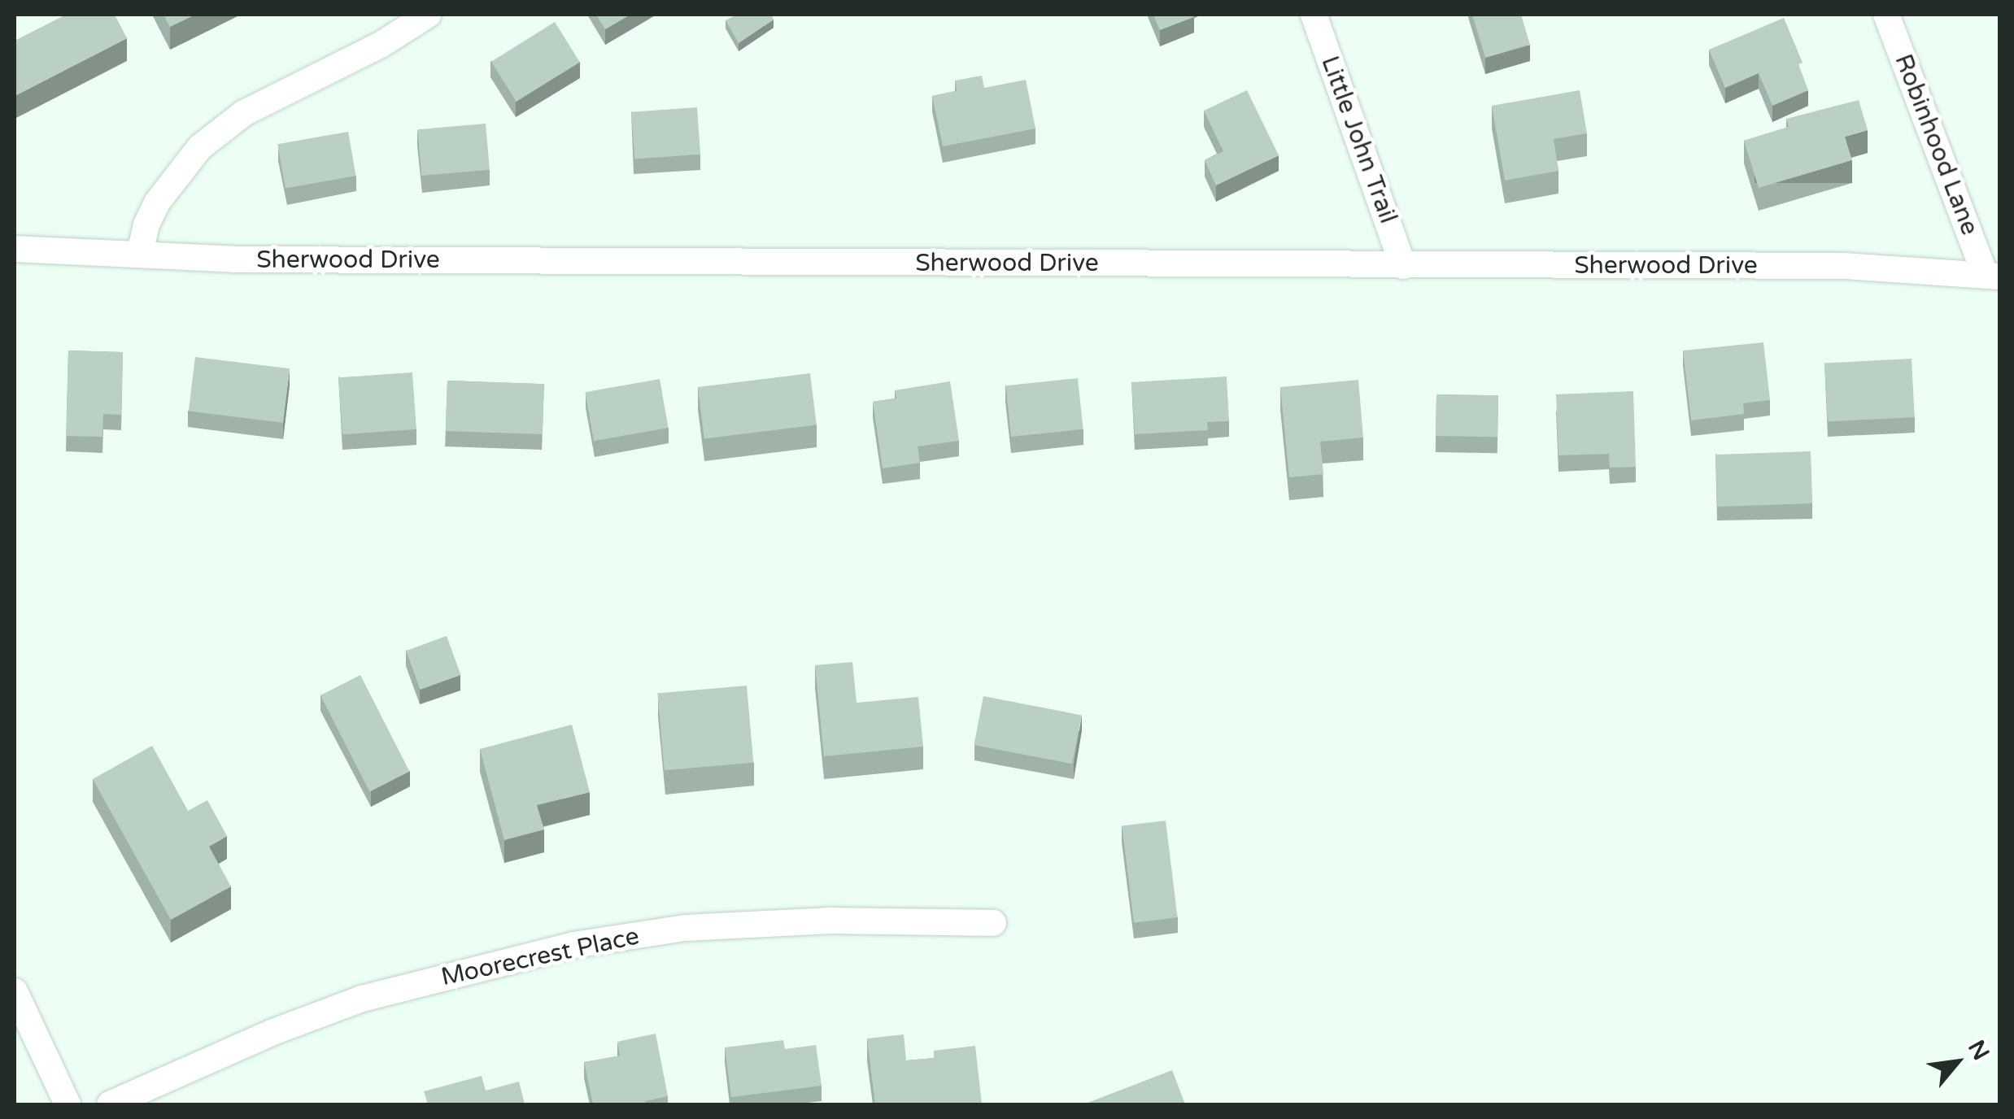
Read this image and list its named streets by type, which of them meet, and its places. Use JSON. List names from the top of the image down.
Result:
{
  "streets": {
    "street": [
      "Little John Trail",
      "Robinhood Lane",
      "Sherwood Drive",
      "Moorecrest Place"
    ]
  },
  "crossings": [
    ["Little John Trail", "Sherwood Drive"],
    ["Robinhood Lane", "Sherwood Drive"]
  ],
  "north": "top right"
}
